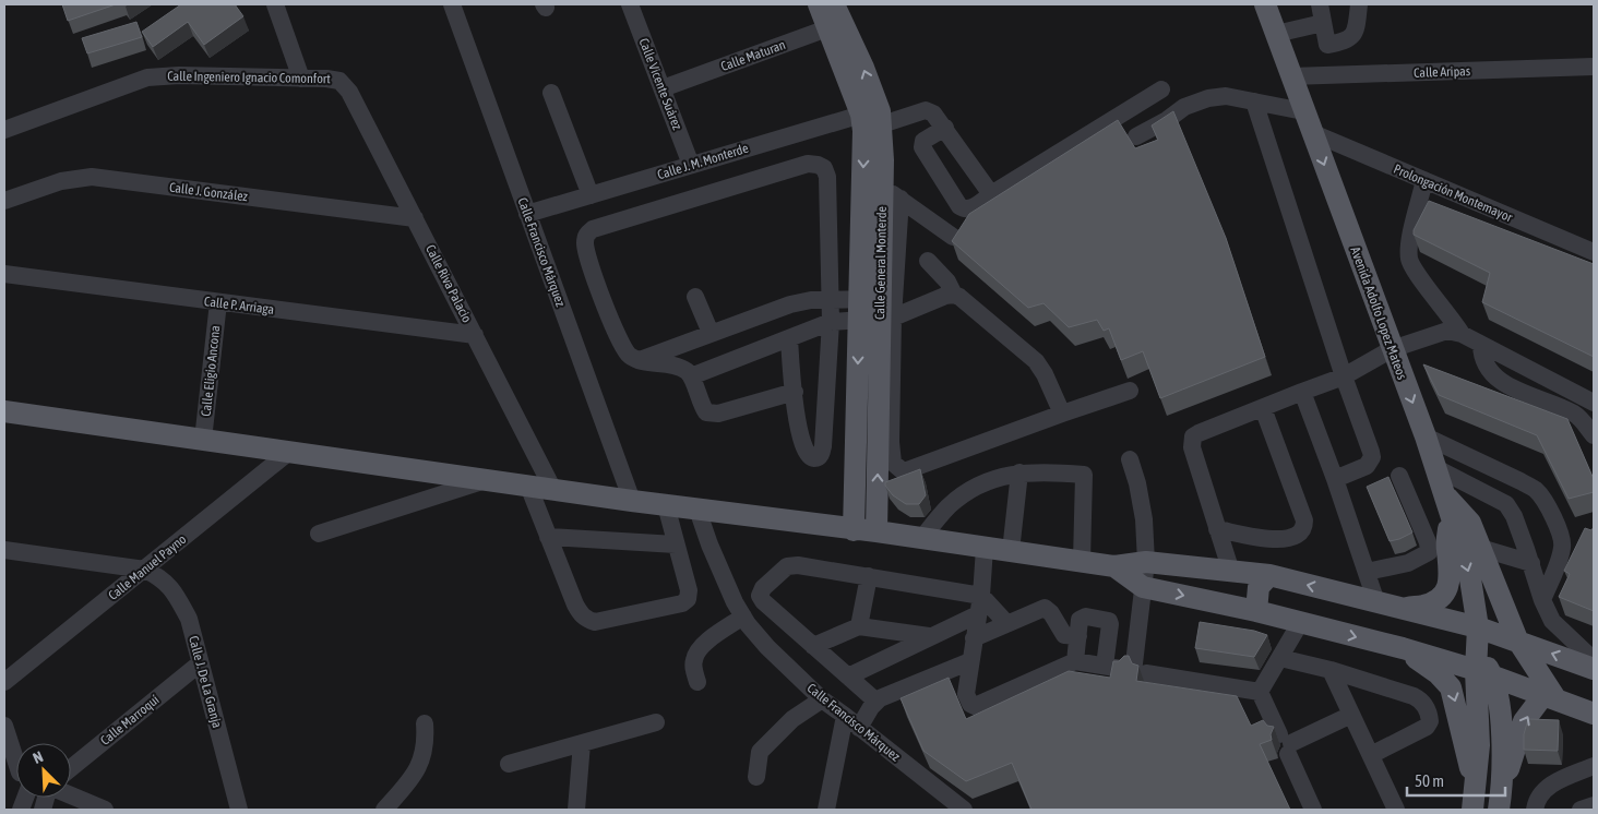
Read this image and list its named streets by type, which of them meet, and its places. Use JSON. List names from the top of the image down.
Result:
{
  "streets": {
    "main road": ["Calle General Monterde", "Avenida Adolfo Lopez Mateos"],
    "street": [
      "Calle Maturan",
      "Calle Aripas",
      "Calle Ingeniero Ignacio Comonfort",
      "Calle Vicente Suárez",
      "Calle J. M. Monterde",
      "Calle J. González",
      "Prolongación Montemayor",
      "Calle Francisco Márquez",
      "Calle Riva Palacio",
      "Calle P. Arriaga",
      "Calle Eligio Ancona",
      "Calle Manuel Payno",
      "Calle J. De La Granja",
      "Calle Marroquí"
    ]
  },
  "crossings": [
    ["Calle Maturan", "Calle Vicente Suárez"],
    ["Calle Maturan", "Calle General Monterde"],
    ["Calle Aripas", "Avenida Adolfo Lopez Mateos"],
    ["Calle Ingeniero Ignacio Comonfort", "Calle Riva Palacio"],
    ["Calle Vicente Suárez", "Calle J. M. Monterde"],
    ["Calle J. M. Monterde", "Calle Francisco Márquez"],
    ["Calle J. M. Monterde", "Calle General Monterde"],
    ["Calle J. González", "Calle Riva Palacio"],
    ["Prolongación Montemayor", "Avenida Adolfo Lopez Mateos"],
    ["Calle Riva Palacio", "Calle P. Arriaga"],
    ["Calle P. Arriaga", "Calle Eligio Ancona"],
    ["Calle Manuel Payno", "Calle J. De La Granja"],
    ["Calle J. De La Granja", "Calle Marroquí"]
  ],
  "scale_bar": "50 m",
  "north": "top left"
}
